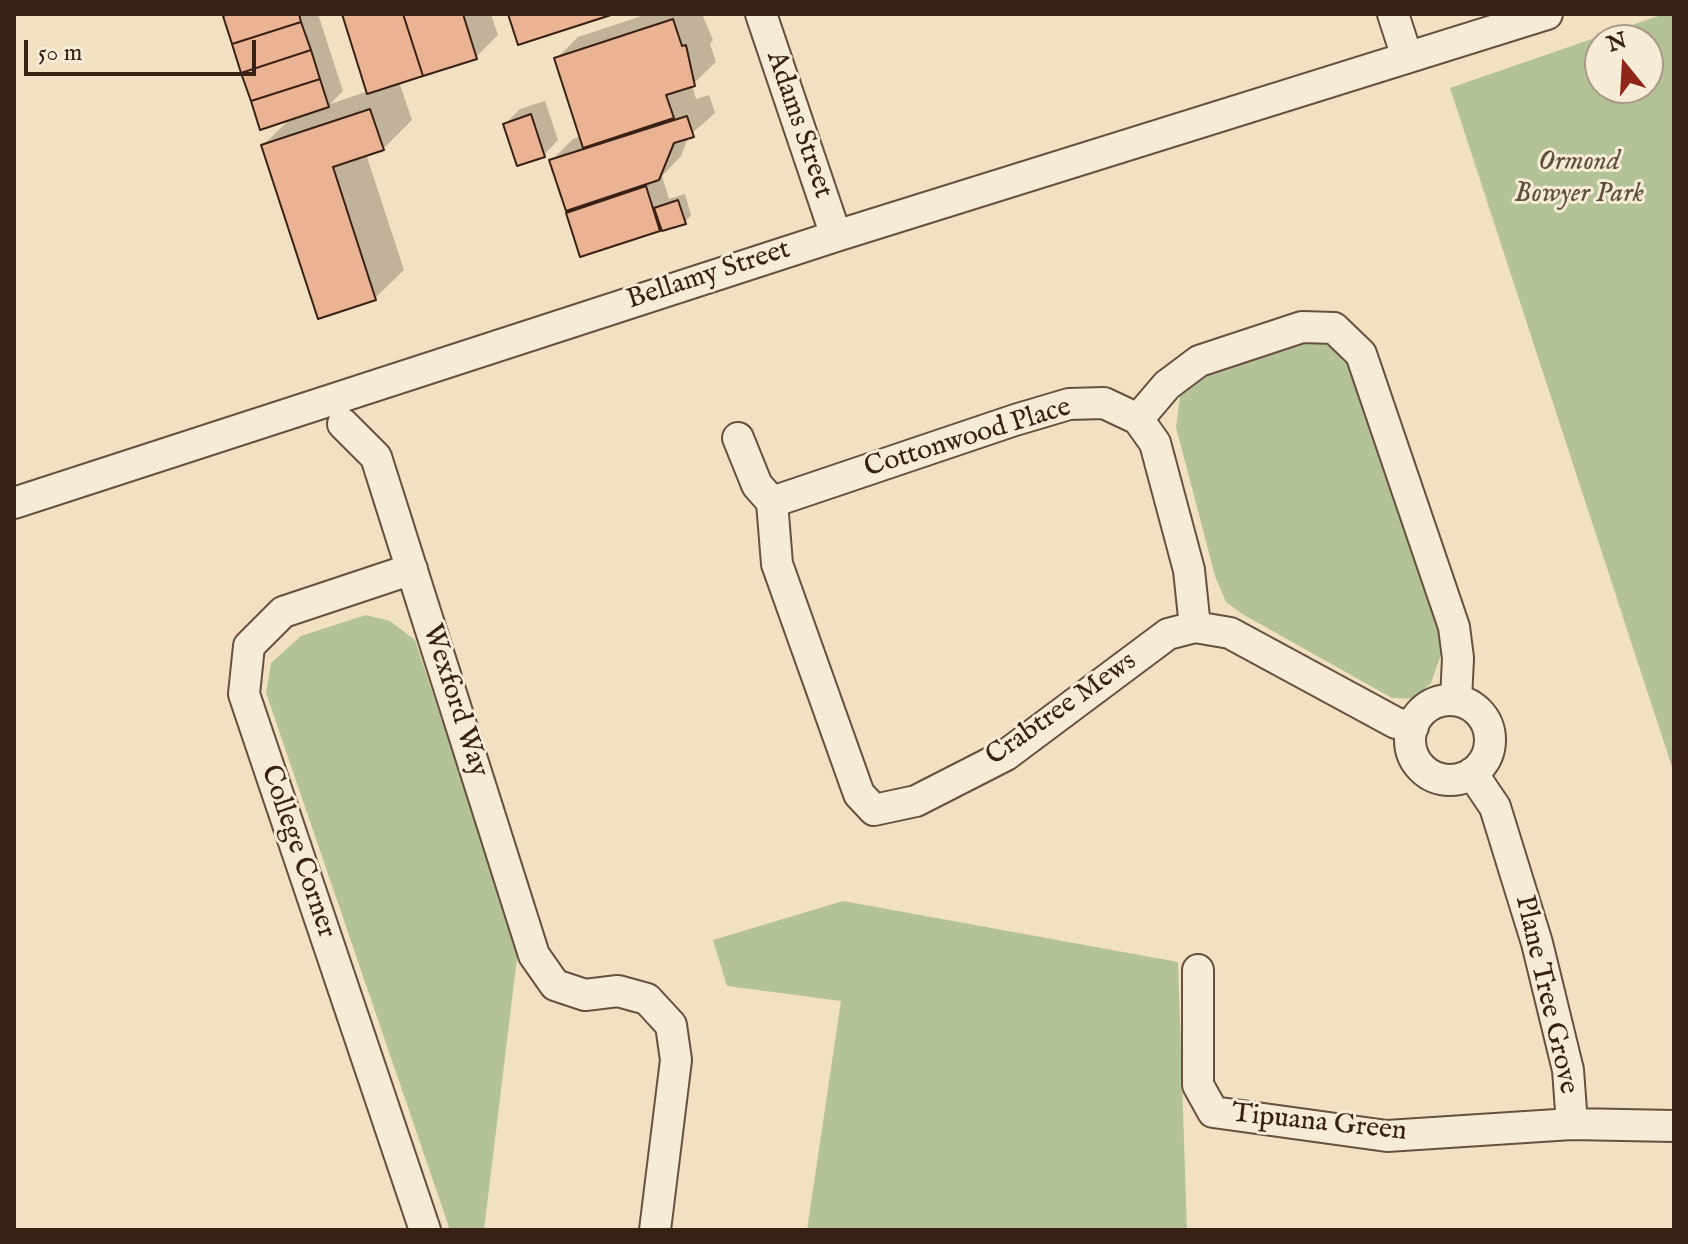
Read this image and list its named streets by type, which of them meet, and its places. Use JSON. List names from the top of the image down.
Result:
{
  "streets": {
    "street": [
      "Adams Street",
      "Bellamy Street",
      "Cottonwood Place",
      "Wexford Way",
      "Crabtree Mews",
      "College Corner",
      "Plane Tree Grove",
      "Tipuana Green"
    ]
  },
  "crossings": [
    ["Adams Street", "Bellamy Street"],
    ["Cottonwood Place", "Crabtree Mews"],
    ["Wexford Way", "College Corner"],
    ["Plane Tree Grove", "Tipuana Green"]
  ],
  "parks": ["Ormond Bowyer Park"],
  "scale_bar": "50 m",
  "north": "top"
}
